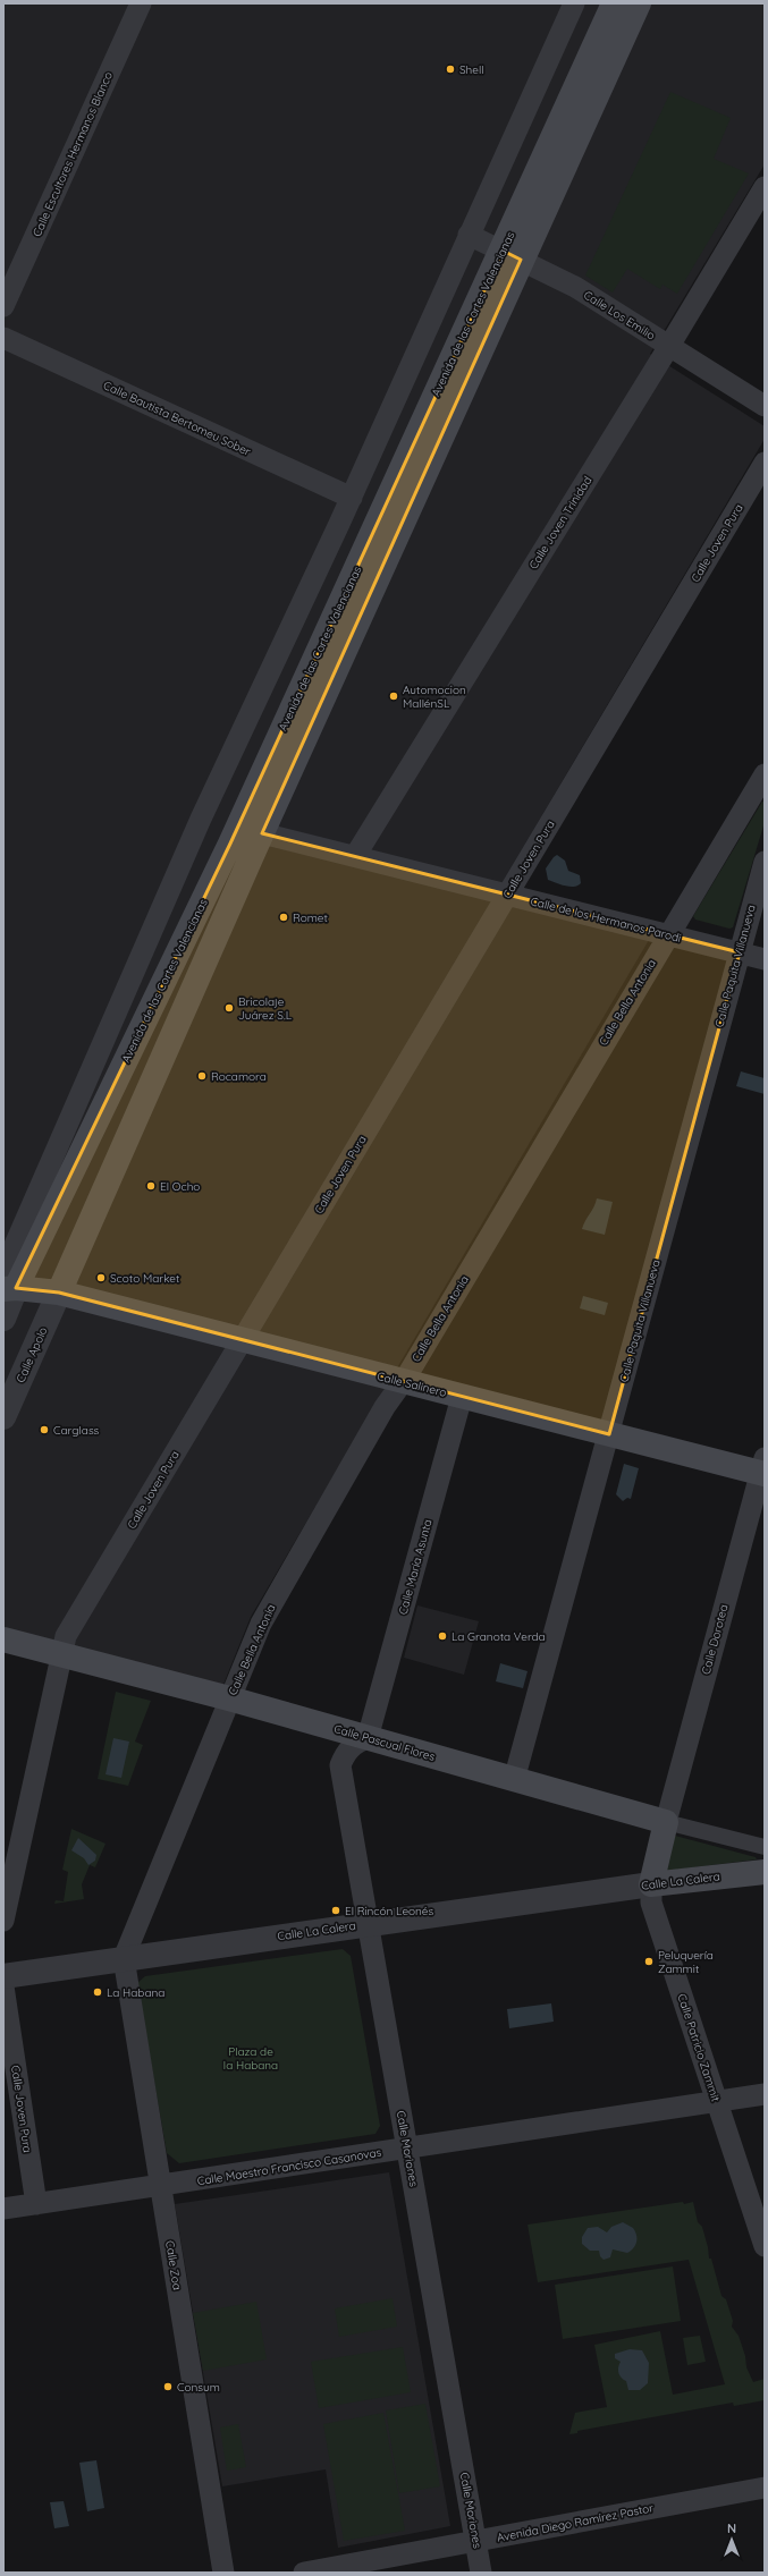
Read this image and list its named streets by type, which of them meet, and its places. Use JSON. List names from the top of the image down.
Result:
{
  "streets": {
    "main road": [
      "Avenida de las Cortes Valencianas",
      "Calle Salinero",
      "Calle Pascual Flores",
      "Calle La Calera",
      "Calle Patricio Zammit"
    ],
    "street": [
      "Calle Escultores Hermanos Blanco",
      "Calle Los Emilio",
      "Calle Bautista Bertomeu Sober",
      "Calle Joven Trinidad",
      "Calle Joven Pura",
      "Calle de los Hermanos Parodi",
      "Calle Paquita Villanueva",
      "Calle Bella Antonia",
      "Calle Apolo",
      "Calle María Asunta",
      "Calle Dorotea",
      "Calle Moriones",
      "Calle Maestro Francisco Casanovas",
      "Calle Zoa",
      "Avenida Diego Ramírez Pastor"
    ]
  },
  "crossings": [
    ["Avenida de las Cortes Valencianas", "Calle Los Emilio"],
    ["Avenida de las Cortes Valencianas", "Calle de los Hermanos Parodi"],
    ["Avenida de las Cortes Valencianas", "Calle Apolo"],
    ["Avenida de las Cortes Valencianas", "Calle Salinero"],
    ["Calle Los Emilio", "Calle Joven Trinidad"],
    ["Calle Joven Trinidad", "Calle de los Hermanos Parodi"],
    ["Calle Joven Pura", "Calle de los Hermanos Parodi"],
    ["Calle Joven Pura", "Calle Salinero"],
    ["Calle Joven Pura", "Calle Pascual Flores"],
    ["Calle Joven Pura", "Calle Maestro Francisco Casanovas"],
    ["Calle de los Hermanos Parodi", "Calle Paquita Villanueva"],
    ["Calle de los Hermanos Parodi", "Calle Bella Antonia"],
    ["Calle Paquita Villanueva", "Calle Salinero"],
    ["Calle Paquita Villanueva", "Calle Pascual Flores"],
    ["Calle Bella Antonia", "Calle Salinero"],
    ["Calle Bella Antonia", "Calle Pascual Flores"],
    ["Calle Bella Antonia", "Calle La Calera"],
    ["Calle Bella Antonia", "Calle Zoa"],
    ["Calle Apolo", "Calle Salinero"],
    ["Calle Salinero", "Calle María Asunta"],
    ["Calle Salinero", "Calle Dorotea"],
    ["Calle María Asunta", "Calle Pascual Flores"],
    ["Calle María Asunta", "Calle Moriones"],
    ["Calle Dorotea", "Calle Pascual Flores"],
    ["Calle Dorotea", "Calle Patricio Zammit"],
    ["Calle Pascual Flores", "Calle Patricio Zammit"],
    ["Calle Pascual Flores", "Calle Moriones"],
    ["Calle La Calera", "Calle Patricio Zammit"],
    ["Calle La Calera", "Calle Moriones"],
    ["Calle La Calera", "Calle Zoa"],
    ["Calle Patricio Zammit", "Calle Maestro Francisco Casanovas"],
    ["Calle Moriones", "Calle Maestro Francisco Casanovas"],
    ["Calle Moriones", "Avenida Diego Ramírez Pastor"],
    ["Calle Maestro Francisco Casanovas", "Calle Zoa"]
  ],
  "parks": ["Plaza de la Habana"],
  "places": [
    "Shell",
    "Automocion MallénSL",
    "Romet",
    "Bricolaje Juárez S.L",
    "Rocamora",
    "El Ocho",
    "Scoto Market",
    "Carglass",
    "La Granota Verda",
    "El Rincón Leonés",
    "Peluquería Zammit",
    "La Habana",
    "Consum"
  ],
  "north": "top"
}
